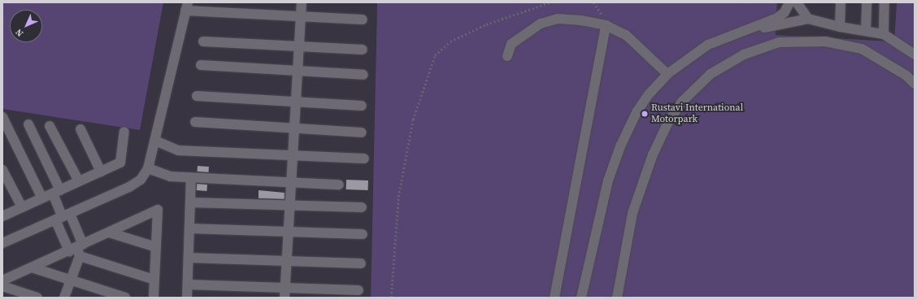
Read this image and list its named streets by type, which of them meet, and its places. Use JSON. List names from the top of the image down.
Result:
{
  "places": ["Rustavi International Motorpark"],
  "north": "bottom left"
}
